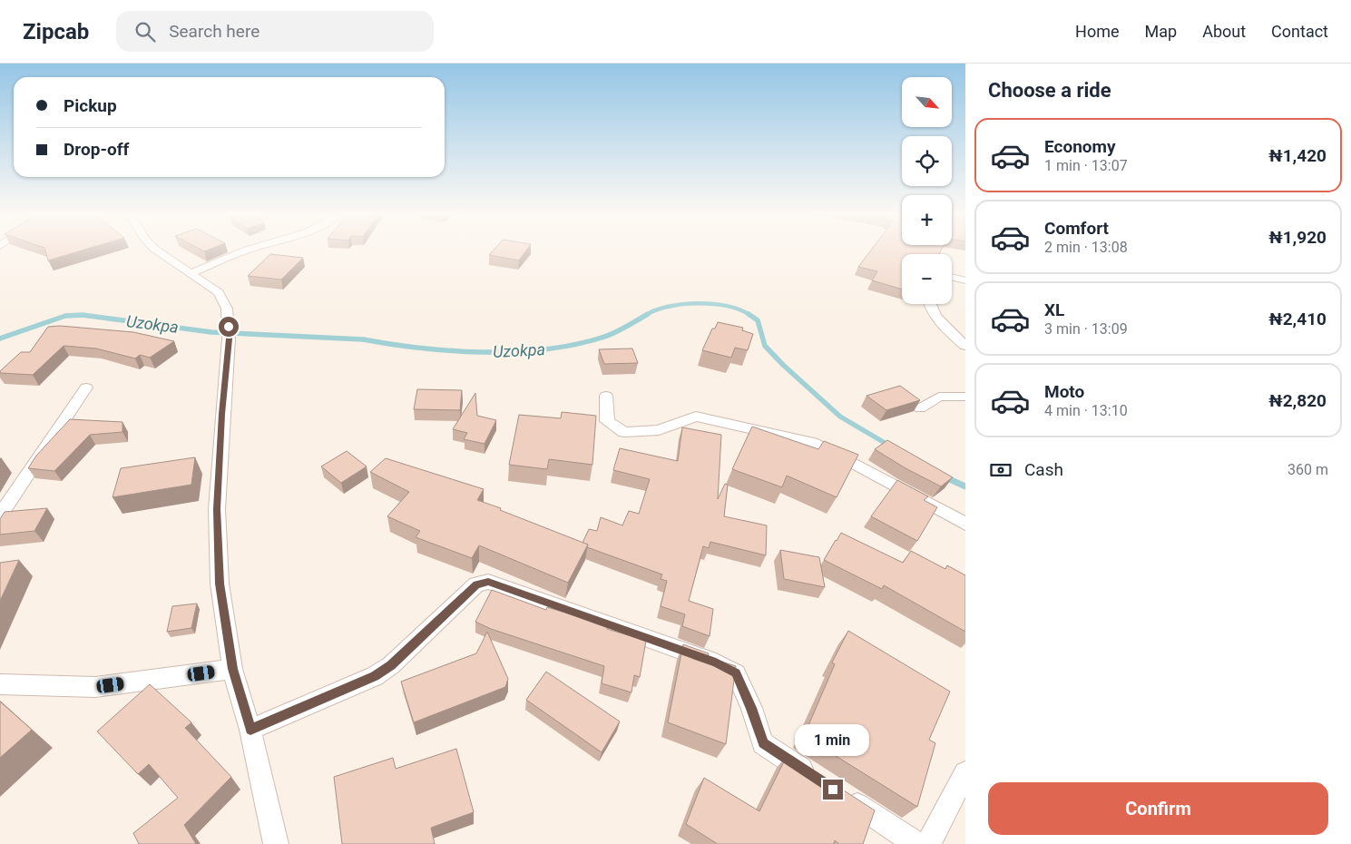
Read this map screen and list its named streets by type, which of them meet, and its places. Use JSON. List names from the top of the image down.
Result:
{
  "water": ["Uzokpa"],
  "north": "bottom right",
  "page": {
    "header": "Zipcab",
    "search": "Search here",
    "nav": [
      "Home",
      "Map",
      "About",
      "Contact"
    ],
    "heading": "Choose a ride",
    "map_buttons": ["+", "−"],
    "banner": ["Pickup", "Drop-off"],
    "list": [
      {
        "name": "Economy",
        "note": "1 min · 13:07",
        "value": "₦1,420"
      },
      {
        "name": "Comfort",
        "note": "2 min · 13:08",
        "value": "₦1,920"
      },
      {
        "name": "XL",
        "note": "3 min · 13:09",
        "value": "₦2,410"
      },
      {
        "name": "Moto",
        "note": "4 min · 13:10",
        "value": "₦2,820"
      }
    ],
    "pay": ["Cash", "360 m"],
    "bubble": "1 min",
    "buttons": "Confirm"
  }
}
